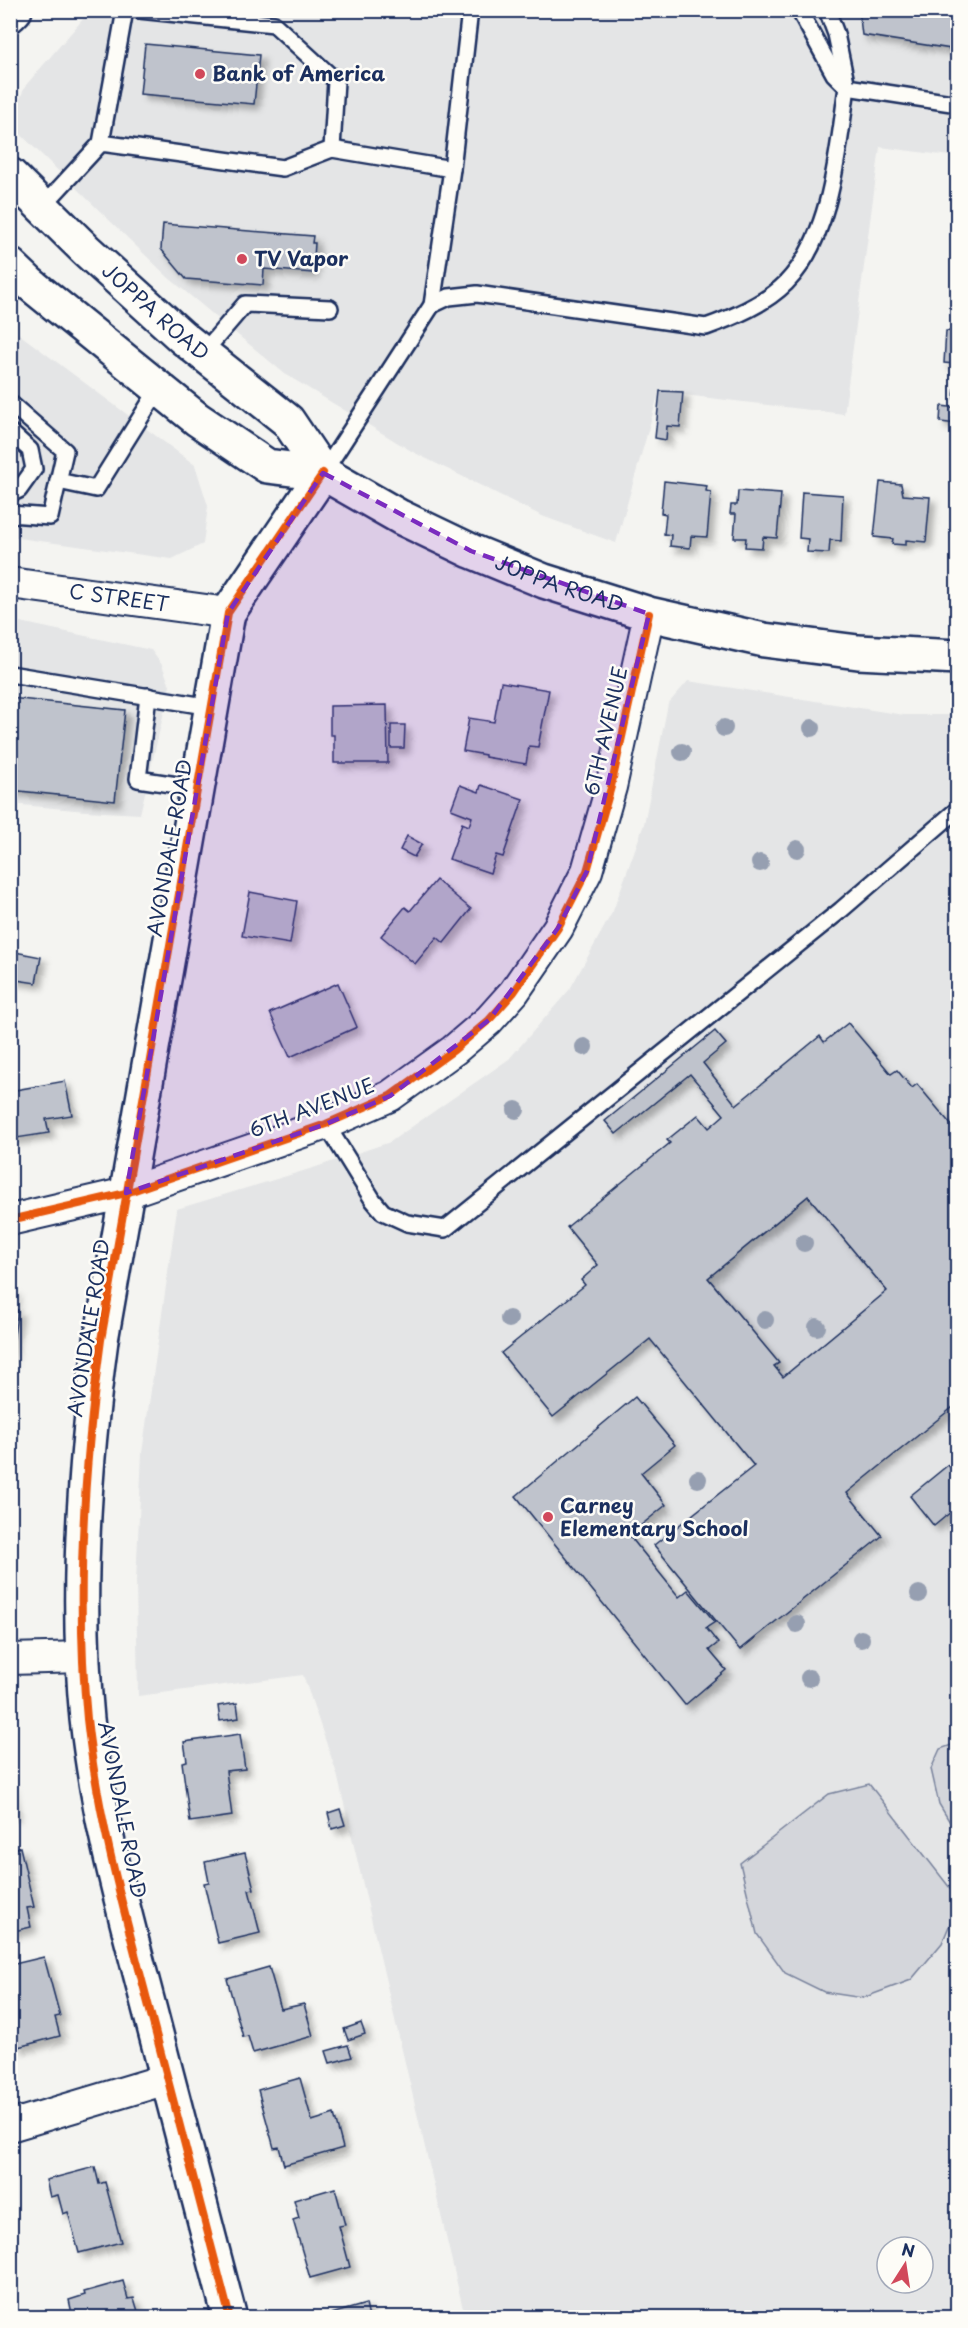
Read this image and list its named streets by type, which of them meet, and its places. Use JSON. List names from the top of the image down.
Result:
{
  "streets": {
    "street": [
      "JOPPA ROAD",
      "C STREET",
      "6TH AVENUE",
      "AVONDALE ROAD"
    ]
  },
  "crossings": [
    ["JOPPA ROAD", "6TH AVENUE"],
    ["JOPPA ROAD", "AVONDALE ROAD"],
    ["C STREET", "AVONDALE ROAD"],
    ["6TH AVENUE", "AVONDALE ROAD"]
  ],
  "places": ["Bank of America", "TV Vapor", "Carney Elementary School"],
  "north": "top"
}
